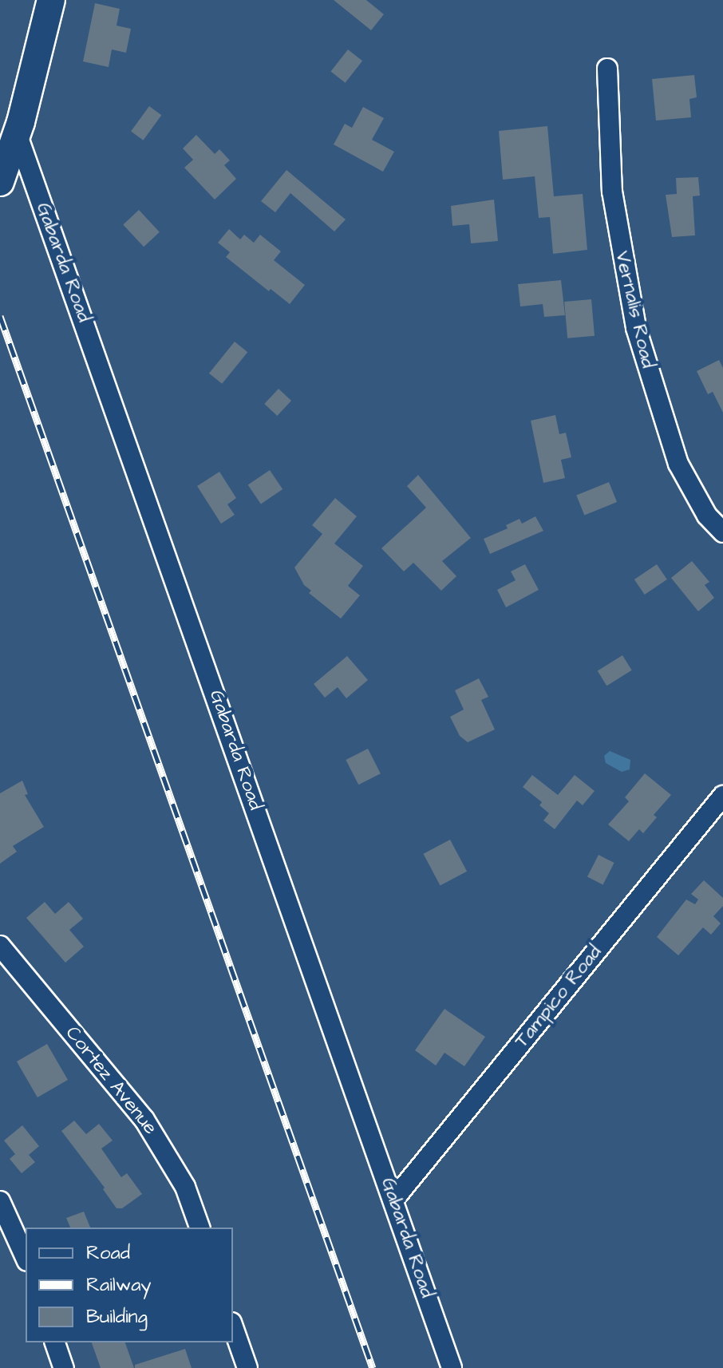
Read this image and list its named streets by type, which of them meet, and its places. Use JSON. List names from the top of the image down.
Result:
{
  "streets": {
    "street": [
      "Gabarda Road",
      "Vernalis Road",
      "Tampico Road",
      "Cortez Avenue"
    ]
  },
  "crossings": [
    ["Gabarda Road", "Tampico Road"]
  ],
  "legend": ["Road", "Railway", "Building"]
}
